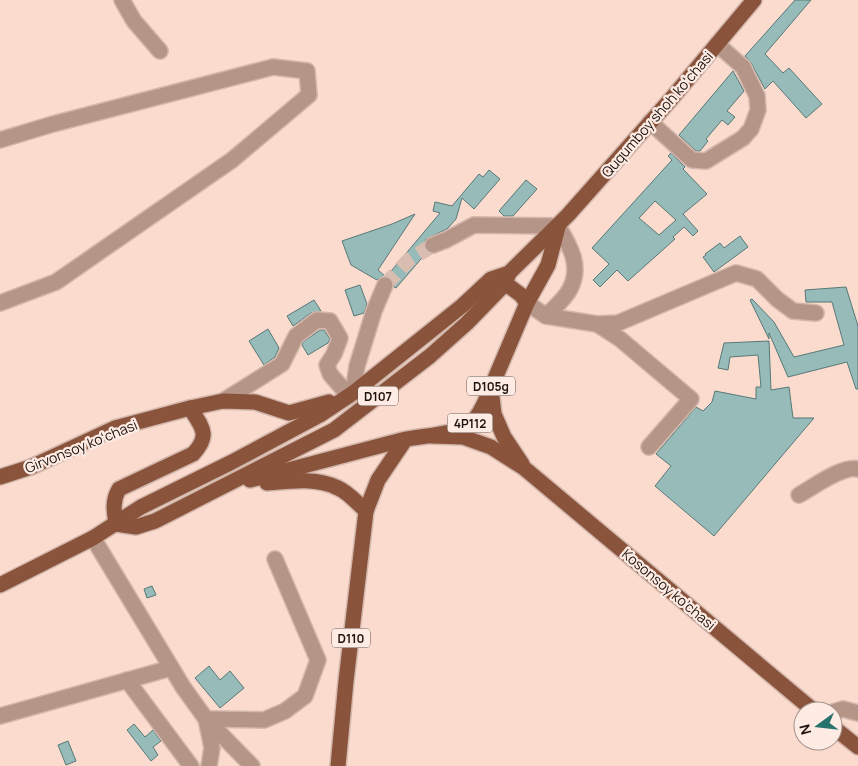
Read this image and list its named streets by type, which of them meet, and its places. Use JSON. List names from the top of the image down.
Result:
{
  "streets": {
    "main road": [
      "Ququmboy shoh koʻchasi",
      "D105g",
      "D107",
      "4P112",
      "Girvonsoy koʻchasi",
      "Kosonsoy ko’chasi",
      "D110"
    ]
  },
  "crossings": [
    ["Ququmboy shoh koʻchasi", "D105g"],
    ["Ququmboy shoh koʻchasi", "D107"],
    ["D105g", "D107"],
    ["D105g", "4P112"],
    ["D105g", "Kosonsoy ko’chasi"],
    ["D107", "Girvonsoy koʻchasi"]
  ],
  "north": "left"
}
